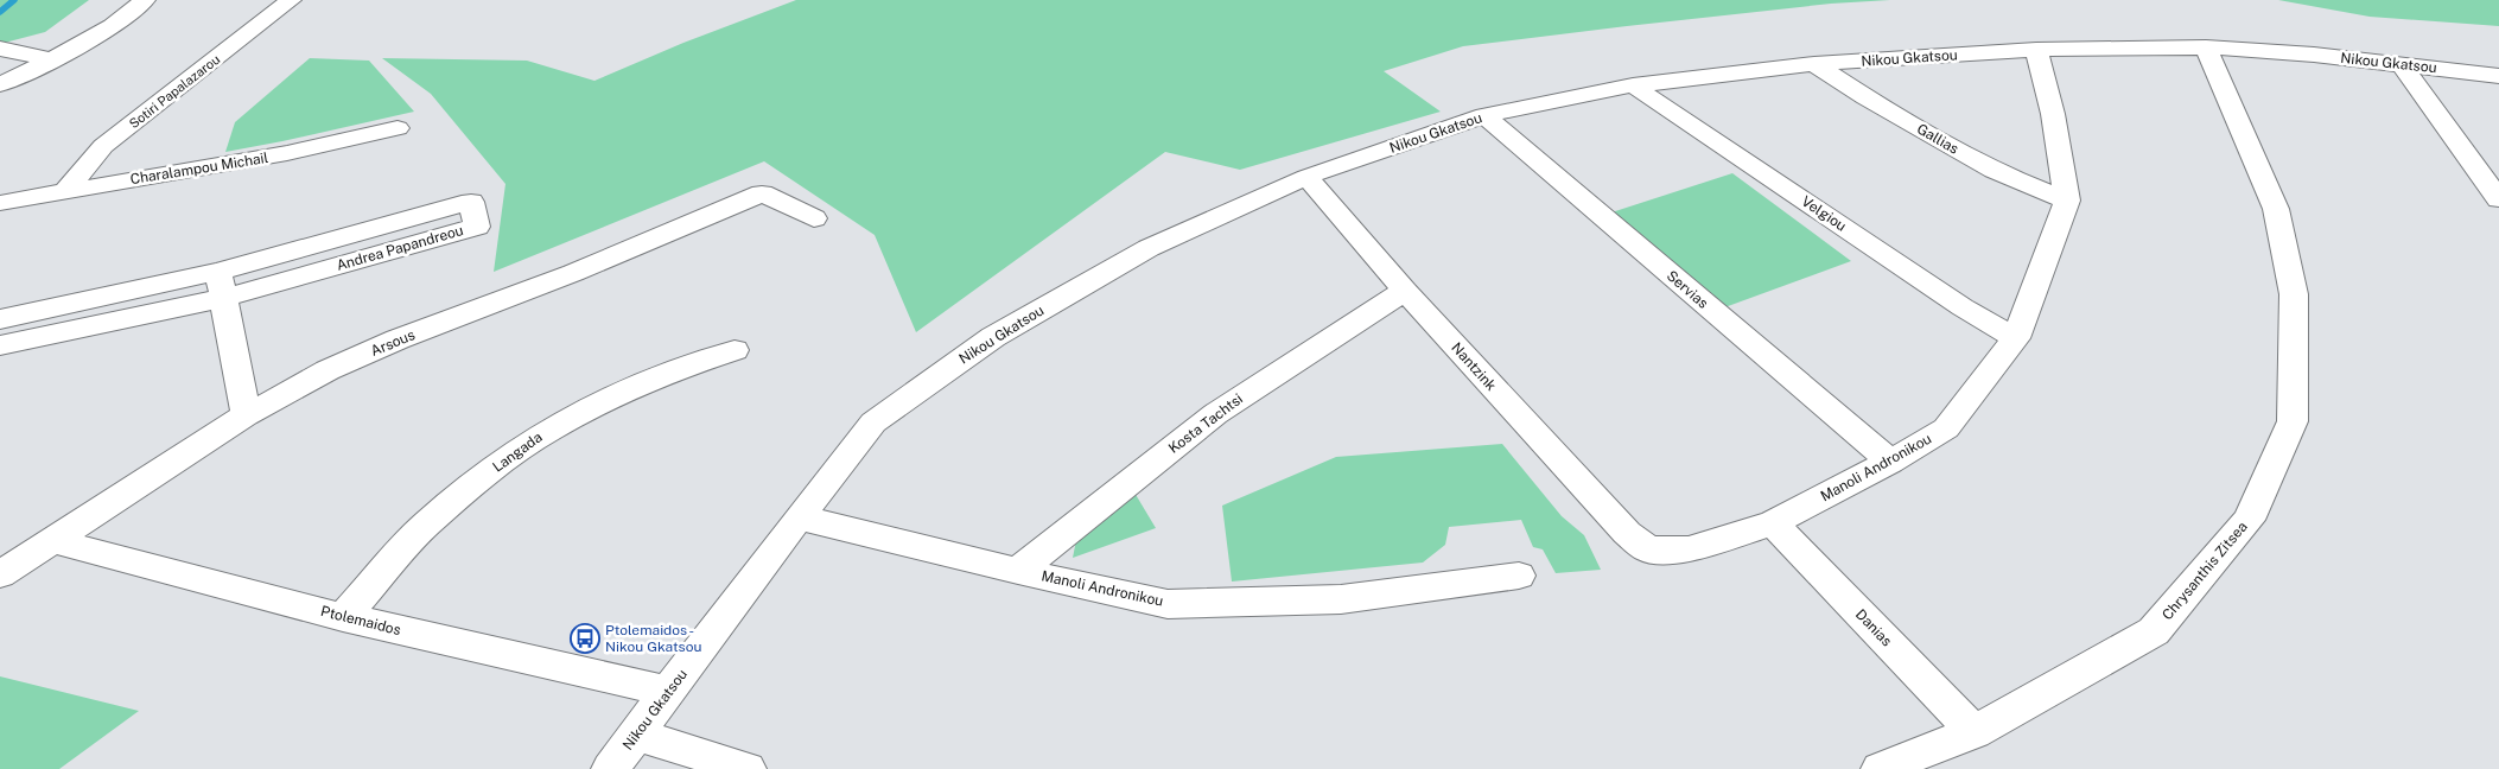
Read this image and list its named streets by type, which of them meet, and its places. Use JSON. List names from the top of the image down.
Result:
{
  "streets": {
    "street": [
      "Nikou Gkatsou",
      "Sotiri Papalazarou",
      "Gallias",
      "Charalampou Michail",
      "Velgiou",
      "Andrea Papandreou",
      "Servias",
      "Arsous",
      "Nantzink",
      "Kosta Tachtsi",
      "Langada",
      "Manoli Andronikou",
      "Chrysanthis Zitsea",
      "Ptolemaidos",
      "Danias"
    ]
  },
  "crossings": [
    ["Nikou Gkatsou", "Gallias"],
    ["Nikou Gkatsou", "Velgiou"],
    ["Nikou Gkatsou", "Servias"],
    ["Nikou Gkatsou", "Nantzink"],
    ["Nikou Gkatsou", "Manoli Andronikou"],
    ["Nikou Gkatsou", "Chrysanthis Zitsea"],
    ["Nikou Gkatsou", "Ptolemaidos"],
    ["Sotiri Papalazarou", "Charalampou Michail"],
    ["Gallias", "Manoli Andronikou"],
    ["Velgiou", "Manoli Andronikou"],
    ["Servias", "Manoli Andronikou"],
    ["Arsous", "Ptolemaidos"],
    ["Nantzink", "Kosta Tachtsi"],
    ["Nantzink", "Manoli Andronikou"],
    ["Kosta Tachtsi", "Manoli Andronikou"],
    ["Langada", "Ptolemaidos"],
    ["Manoli Andronikou", "Danias"],
    ["Chrysanthis Zitsea", "Danias"]
  ],
  "places": {
    "bus stop": ["Ptolemaidos - Nikou Gkatsou"]
  }
}
